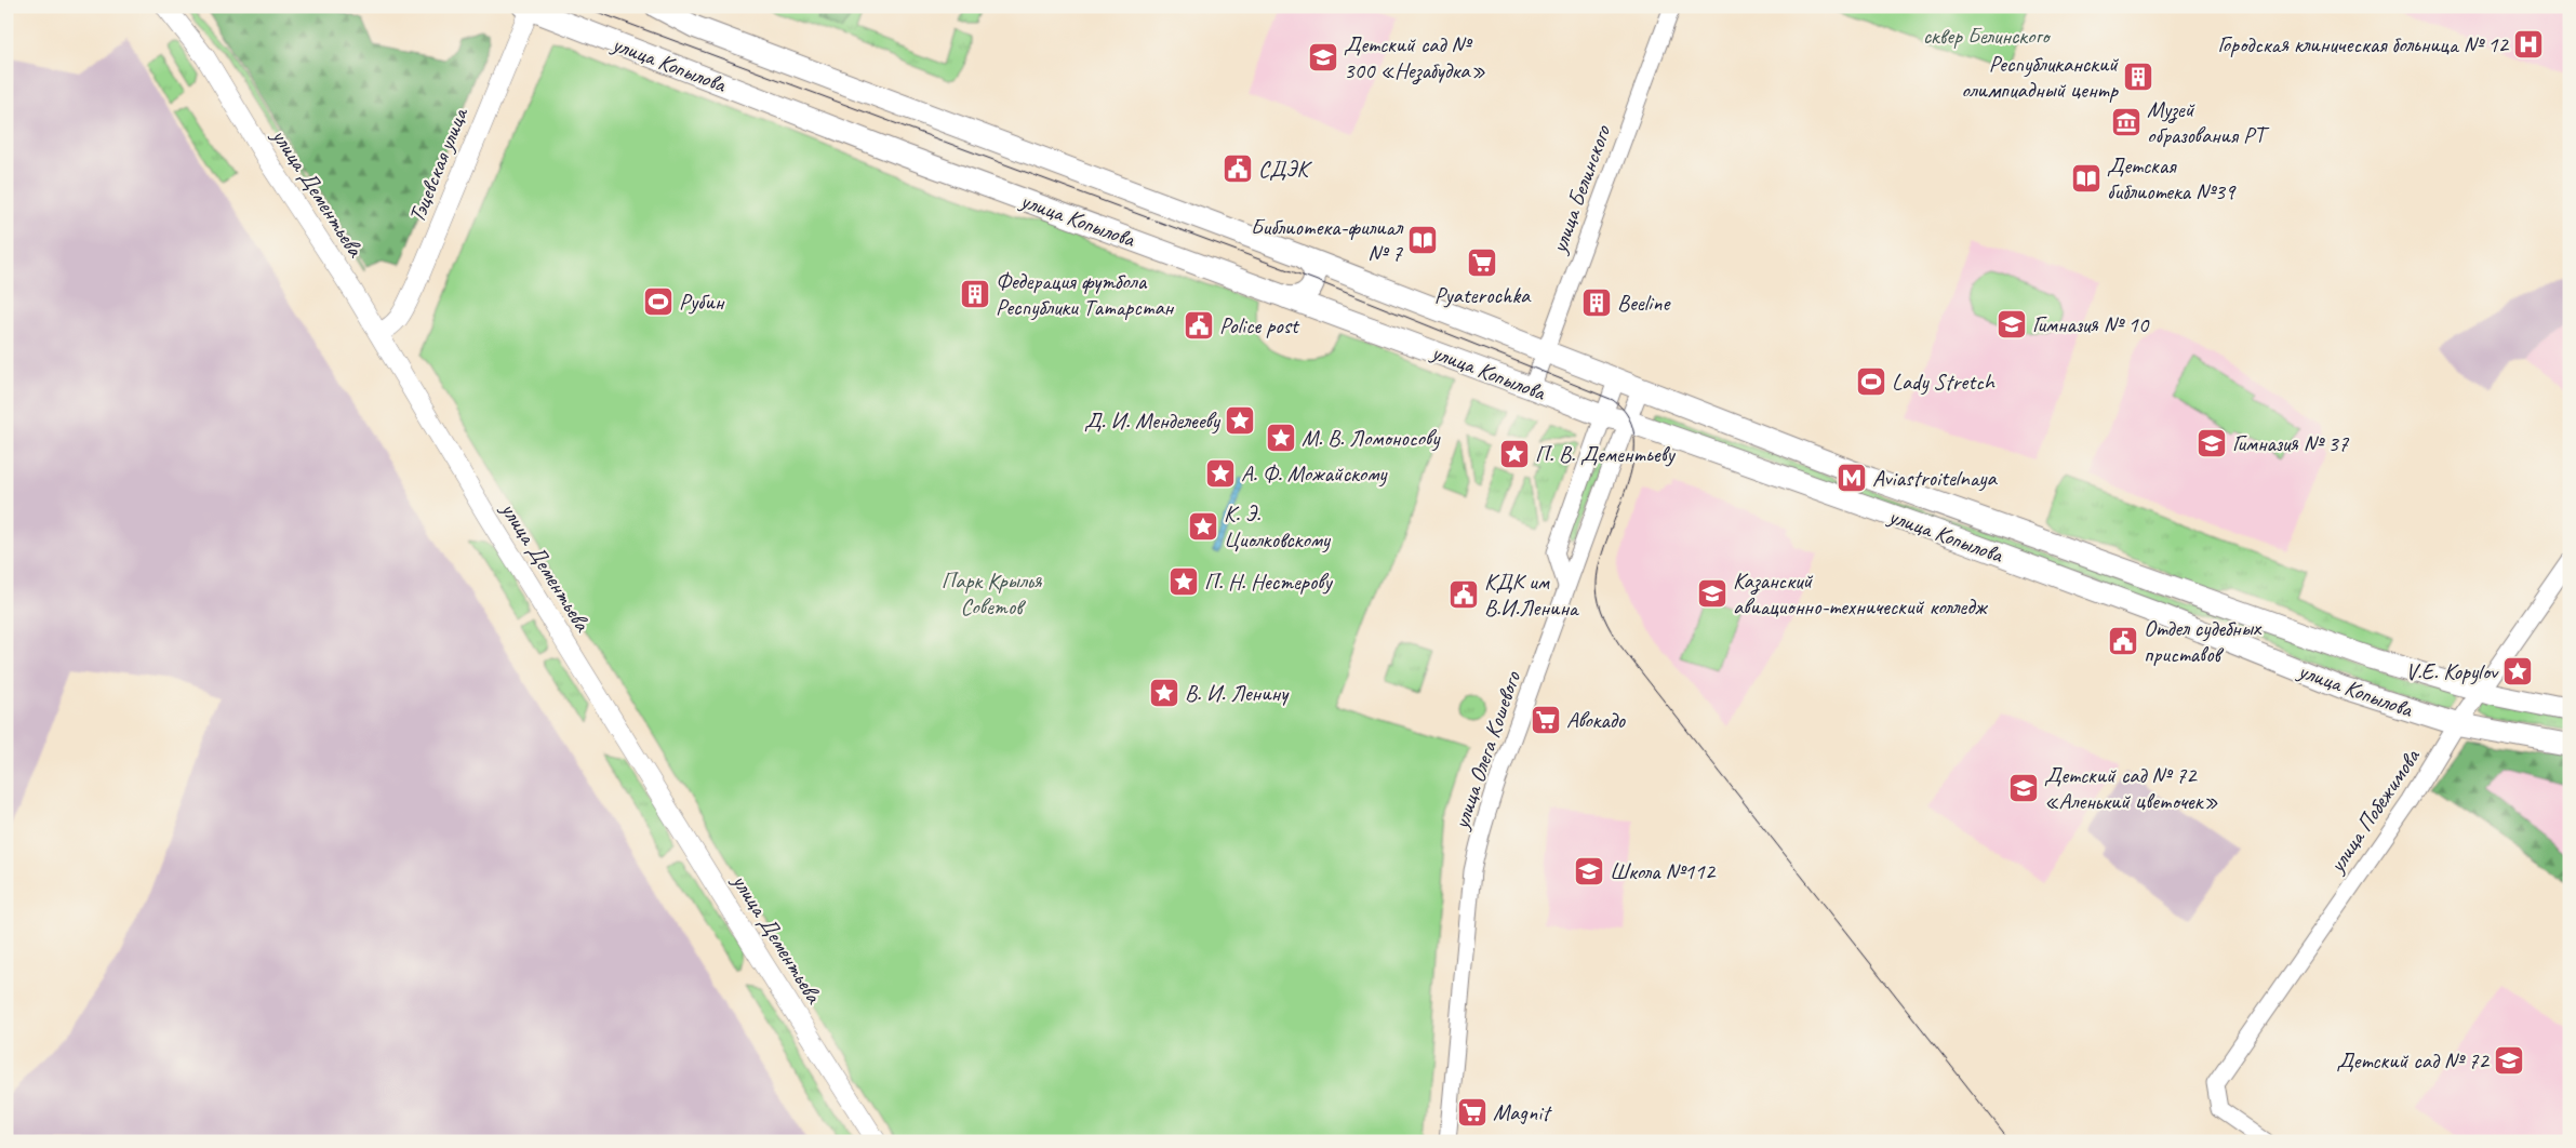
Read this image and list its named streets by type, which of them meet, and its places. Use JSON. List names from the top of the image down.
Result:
{
  "streets": {
    "main road": ["улица Копылова", "Тэцевская улица", "улица Дементьева"],
    "street": ["улица Белинского", "улица Олега Кошевого", "улица Побежимова"]
  },
  "crossings": [
    ["улица Копылова", "Тэцевская улица"],
    ["улица Копылова", "улица Белинского"],
    ["улица Копылова", "улица Олега Кошевого"],
    ["улица Копылова", "улица Побежимова"],
    ["Тэцевская улица", "улица Дементьева"]
  ],
  "parks": ["сквер Белинского", "Парк Крылья Советов"],
  "places": {
    "hospital": ["Городская клиническая больница № 12"],
    "school or university": [
      "Детский сад № 300 «Незабудка»",
      "Гимназия № 10",
      "Гимназия № 37",
      "Казанский авиационно-технический колледж",
      "Детский сад № 72 «Аленький цветочек»",
      "Школа №112",
      "Детский сад № 72"
    ],
    "building": ["Республиканский олимпиадный центр", "Федерация футбола Республики Татарстан", "Beeline"],
    "museum": ["Музей образования РТ"],
    "public building": [
      "СДЭК",
      "Police post",
      "КДК им В.И.Ленина",
      "Отдел судебных приставов"
    ],
    "library": ["Детская библиотека №39", "Библиотека-филиал № 7"],
    "supermarket": ["Pyaterochka", "Авокадо", "Magnit"],
    "sports": ["Рубин", "Lady Stretch"],
    "place": [
      "Д. И. Менделееву",
      "М. В. Ломоносову",
      "П. В. Дементьеву",
      "А. Ф. Можайскому",
      "К. Э. Циолковскому",
      "П. Н. Нестерову",
      "V.E. Kopylov",
      "В. И. Ленину"
    ],
    "metro station": ["Aviastroitelnaya"]
  }
}
